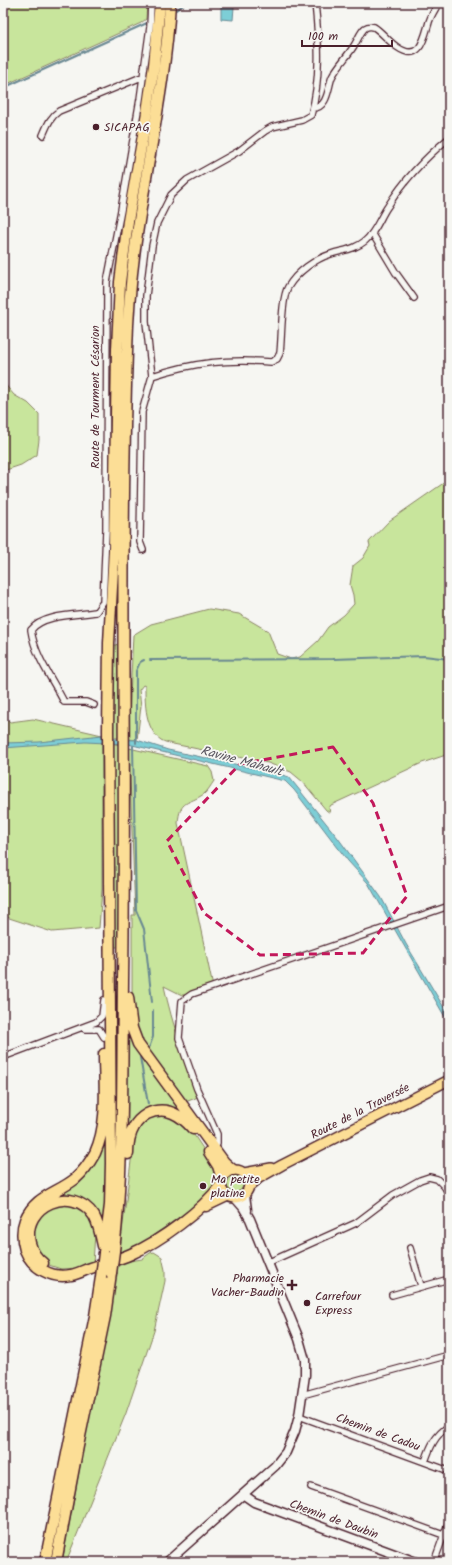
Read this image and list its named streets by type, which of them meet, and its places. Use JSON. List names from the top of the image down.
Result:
{
  "streets": {
    "main road": ["Route de la Traversée", "Chemin de Daubin"],
    "street": ["Route de Tourment Césarion", "Chemin de Cadou"]
  },
  "water": ["Ravine Mahault"],
  "places": {
    "other": ["SICAPAG", "Ma petite platine", "Carrefour Express"],
    "health": ["Pharmacie Vacher-Baudin"]
  },
  "scale_bar": "100 m"
}
